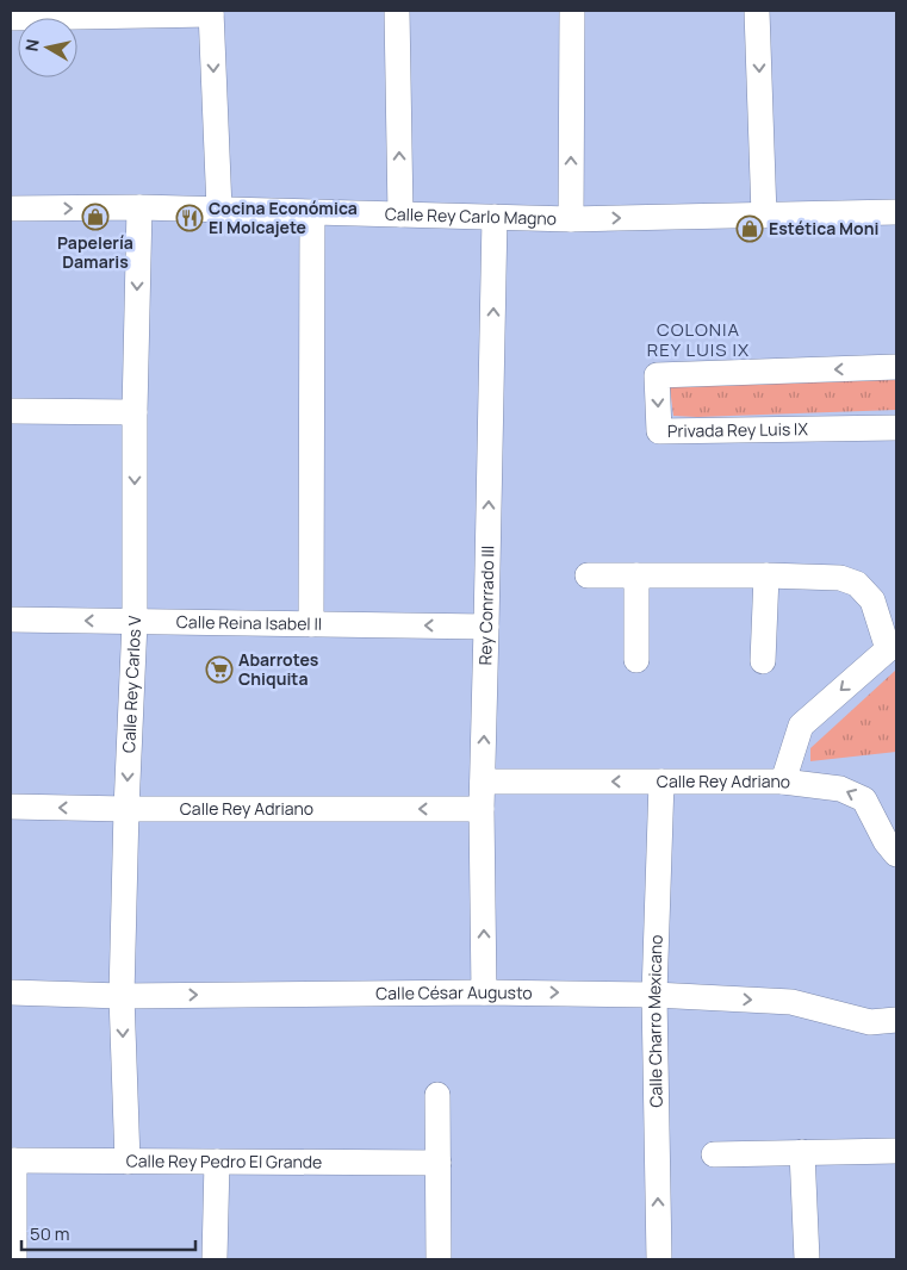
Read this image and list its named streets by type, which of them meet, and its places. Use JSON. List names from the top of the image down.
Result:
{
  "streets": {
    "street": [
      "Calle Rey Carlo Magno",
      "Privada Rey Luis IX",
      "Rey Conrrado III",
      "Calle Reina Isabel II",
      "Calle Rey Carlos V",
      "Calle Rey Adriano",
      "Calle César Augusto",
      "Calle Charro Mexicano",
      "Calle Rey Pedro El Grande"
    ]
  },
  "crossings": [
    ["Calle Rey Carlo Magno", "Rey Conrrado III"],
    ["Calle Rey Carlo Magno", "Calle Rey Carlos V"],
    ["Rey Conrrado III", "Calle Reina Isabel II"],
    ["Rey Conrrado III", "Calle Rey Adriano"],
    ["Rey Conrrado III", "Calle César Augusto"],
    ["Calle Reina Isabel II", "Calle Rey Carlos V"],
    ["Calle Rey Carlos V", "Calle Rey Adriano"],
    ["Calle Rey Carlos V", "Calle César Augusto"],
    ["Calle Rey Carlos V", "Calle Rey Pedro El Grande"],
    ["Calle Rey Adriano", "Calle Charro Mexicano"],
    ["Calle César Augusto", "Calle Charro Mexicano"]
  ],
  "one_way": ["Calle Rey Adriano", "Calle César Augusto"],
  "districts": ["COLONIA REY LUIS IX"],
  "places": {
    "shop": ["Papelería Damaris", "Estética Moni"],
    "restaurant": ["Cocina Económica El Molcajete"],
    "supermarket": ["Abarrotes Chiquita"]
  },
  "scale_bar": "50 m",
  "north": "left"
}
